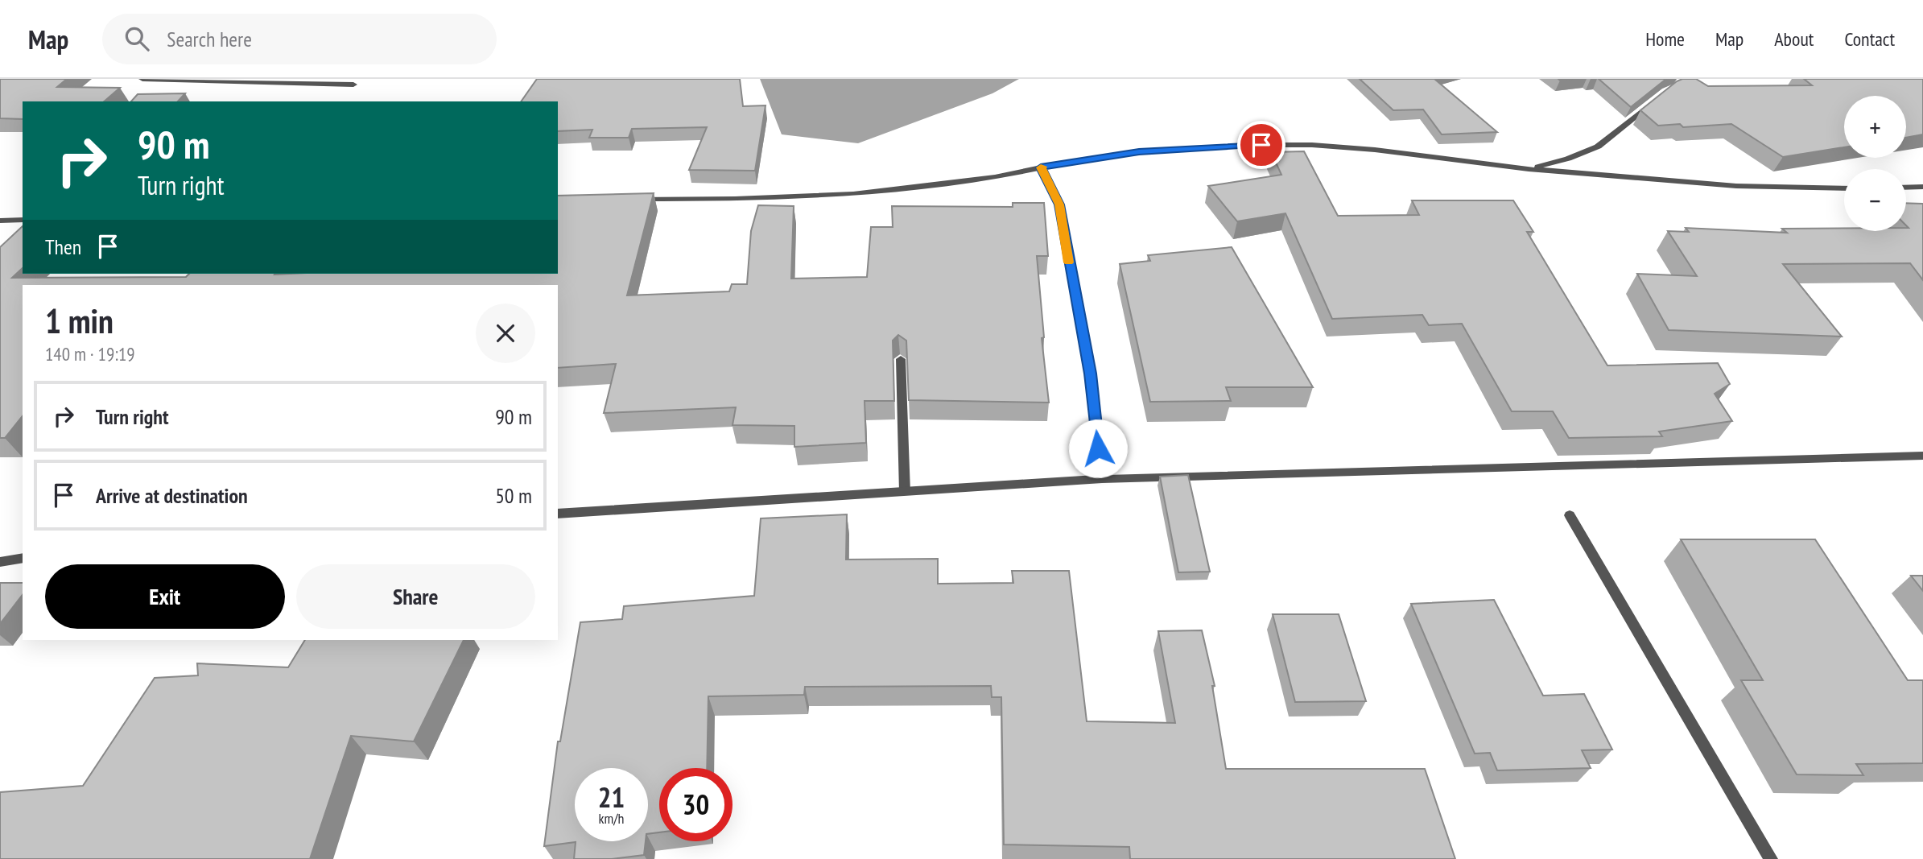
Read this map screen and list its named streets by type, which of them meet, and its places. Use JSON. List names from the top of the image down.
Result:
{
  "page": {
    "header": "Map",
    "search": "Search here",
    "nav": [
      "Home",
      "Map",
      "About",
      "Contact"
    ],
    "map_buttons": ["+", "−"],
    "turn": ["90 m", "Turn right"],
    "then": "Then",
    "heading": ["1 min", "140 m · 19:19"],
    "list": [
      {
        "name": "Turn right",
        "value": "90 m"
      },
      {
        "name": "Arrive at destination",
        "value": "50 m"
      }
    ],
    "buttons": ["Exit", "Share"],
    "speed": "21 km/h",
    "limit": "30"
  }
}
